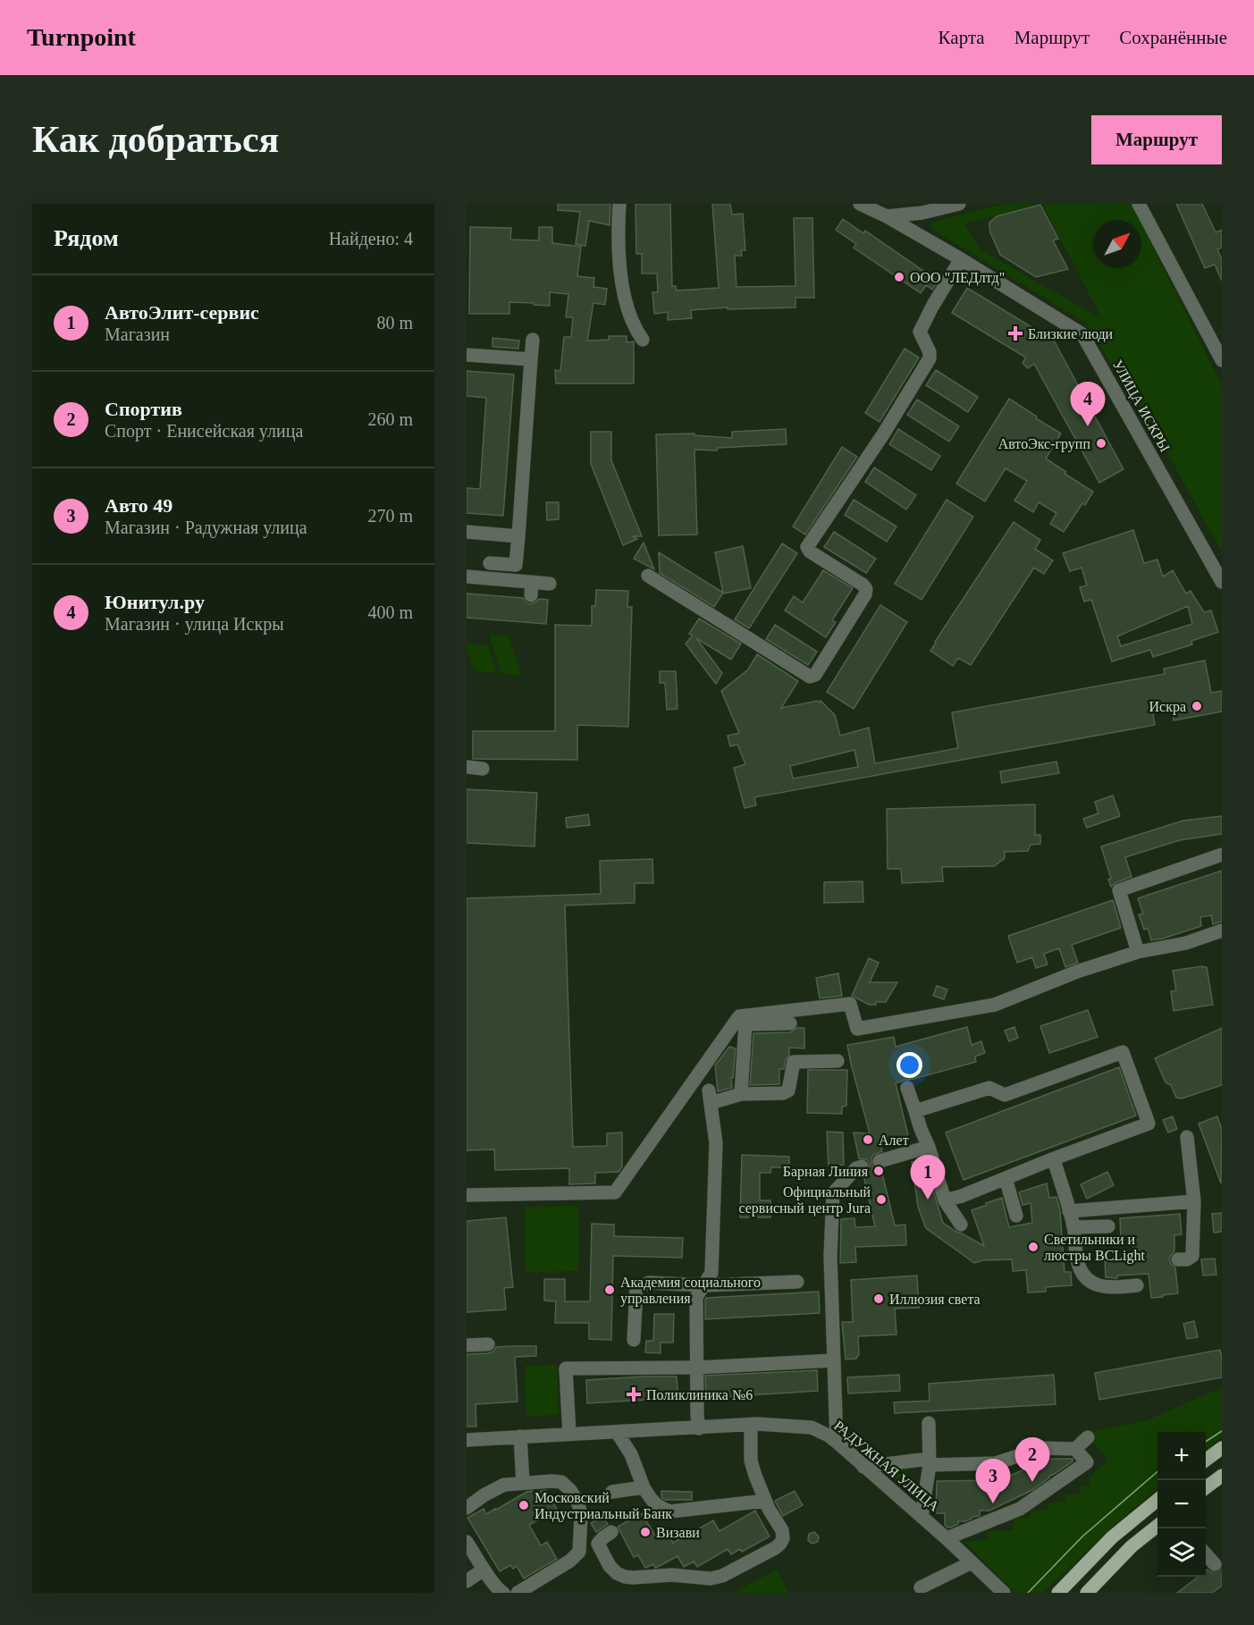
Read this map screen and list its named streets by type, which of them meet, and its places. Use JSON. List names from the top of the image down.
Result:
{
  "streets": {
    "street": ["УЛИЦА ИСКРЫ", "РАДУЖНАЯ УЛИЦА"]
  },
  "places": {
    "other": [
      "ООО \"ЛЕДлтд\"",
      "АвтоЭкс-групп",
      "Искра",
      "Алет",
      "Барная Линия",
      "Официальный сервисный центр Jura",
      "Светильники и люстры BCLight",
      "Академия социального управления",
      "Иллюзия света",
      "Московский Индустриальный Банк",
      "Визави"
    ],
    "health": ["Близкие люди", "Поликлиника №6"]
  },
  "north": "top right",
  "page": {
    "header": "Turnpoint",
    "nav": ["Карта", "Маршрут", "Сохранённые"],
    "buttons": "Маршрут",
    "title": "Как добраться",
    "heading": ["Рядом", "Найдено: 4"],
    "list": [
      {
        "mark": "1",
        "name": "АвтоЭлит-сервис",
        "note": "Магазин",
        "value": "80 m"
      },
      {
        "mark": "2",
        "name": "Спортив",
        "note": "Спорт · Енисейская улица",
        "value": "260 m"
      },
      {
        "mark": "3",
        "name": "Авто 49",
        "note": "Магазин · Радужная улица",
        "value": "270 m"
      },
      {
        "mark": "4",
        "name": "Юнитул.ру",
        "note": "Магазин · улица Искры",
        "value": "400 m"
      }
    ],
    "pins": [
      "4",
      "1",
      "2",
      "3"
    ],
    "map_buttons": ["+", "−"]
  }
}
